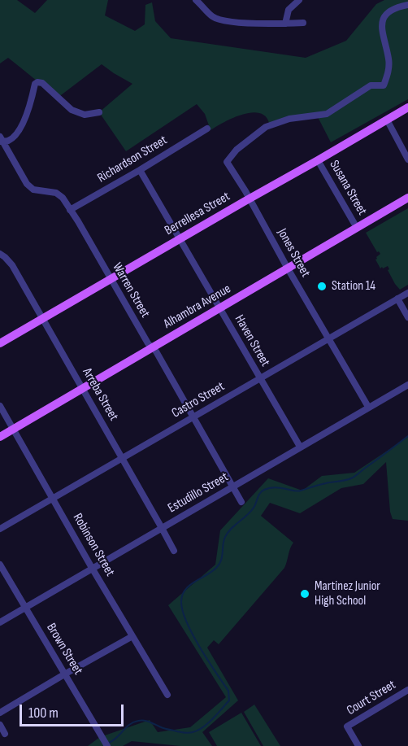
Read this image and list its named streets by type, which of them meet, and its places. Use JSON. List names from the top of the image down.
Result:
{
  "streets": {
    "main road": ["Berrellesa Street", "Alhambra Avenue"],
    "street": [
      "Richardson Street",
      "Susana Street",
      "Jones Street",
      "Warren Street",
      "Haven Street",
      "Arreba Street",
      "Castro Street",
      "Estudillo Street",
      "Robinson Street",
      "Brown Street",
      "Court Street"
    ]
  },
  "crossings": [
    ["Richardson Street", "Warren Street"],
    ["Richardson Street", "Haven Street"],
    ["Susana Street", "Berrellesa Street"],
    ["Susana Street", "Alhambra Avenue"],
    ["Berrellesa Street", "Jones Street"],
    ["Berrellesa Street", "Warren Street"],
    ["Berrellesa Street", "Haven Street"],
    ["Berrellesa Street", "Arreba Street"],
    ["Jones Street", "Alhambra Avenue"],
    ["Jones Street", "Castro Street"],
    ["Jones Street", "Estudillo Street"],
    ["Warren Street", "Alhambra Avenue"],
    ["Warren Street", "Castro Street"],
    ["Warren Street", "Estudillo Street"],
    ["Alhambra Avenue", "Haven Street"],
    ["Alhambra Avenue", "Arreba Street"],
    ["Alhambra Avenue", "Robinson Street"],
    ["Haven Street", "Castro Street"],
    ["Haven Street", "Estudillo Street"],
    ["Arreba Street", "Castro Street"],
    ["Arreba Street", "Estudillo Street"],
    ["Castro Street", "Robinson Street"],
    ["Estudillo Street", "Robinson Street"],
    ["Estudillo Street", "Brown Street"]
  ],
  "places": ["Station 14", "Martinez Junior High School"],
  "scale_bar": "100 m"
}
